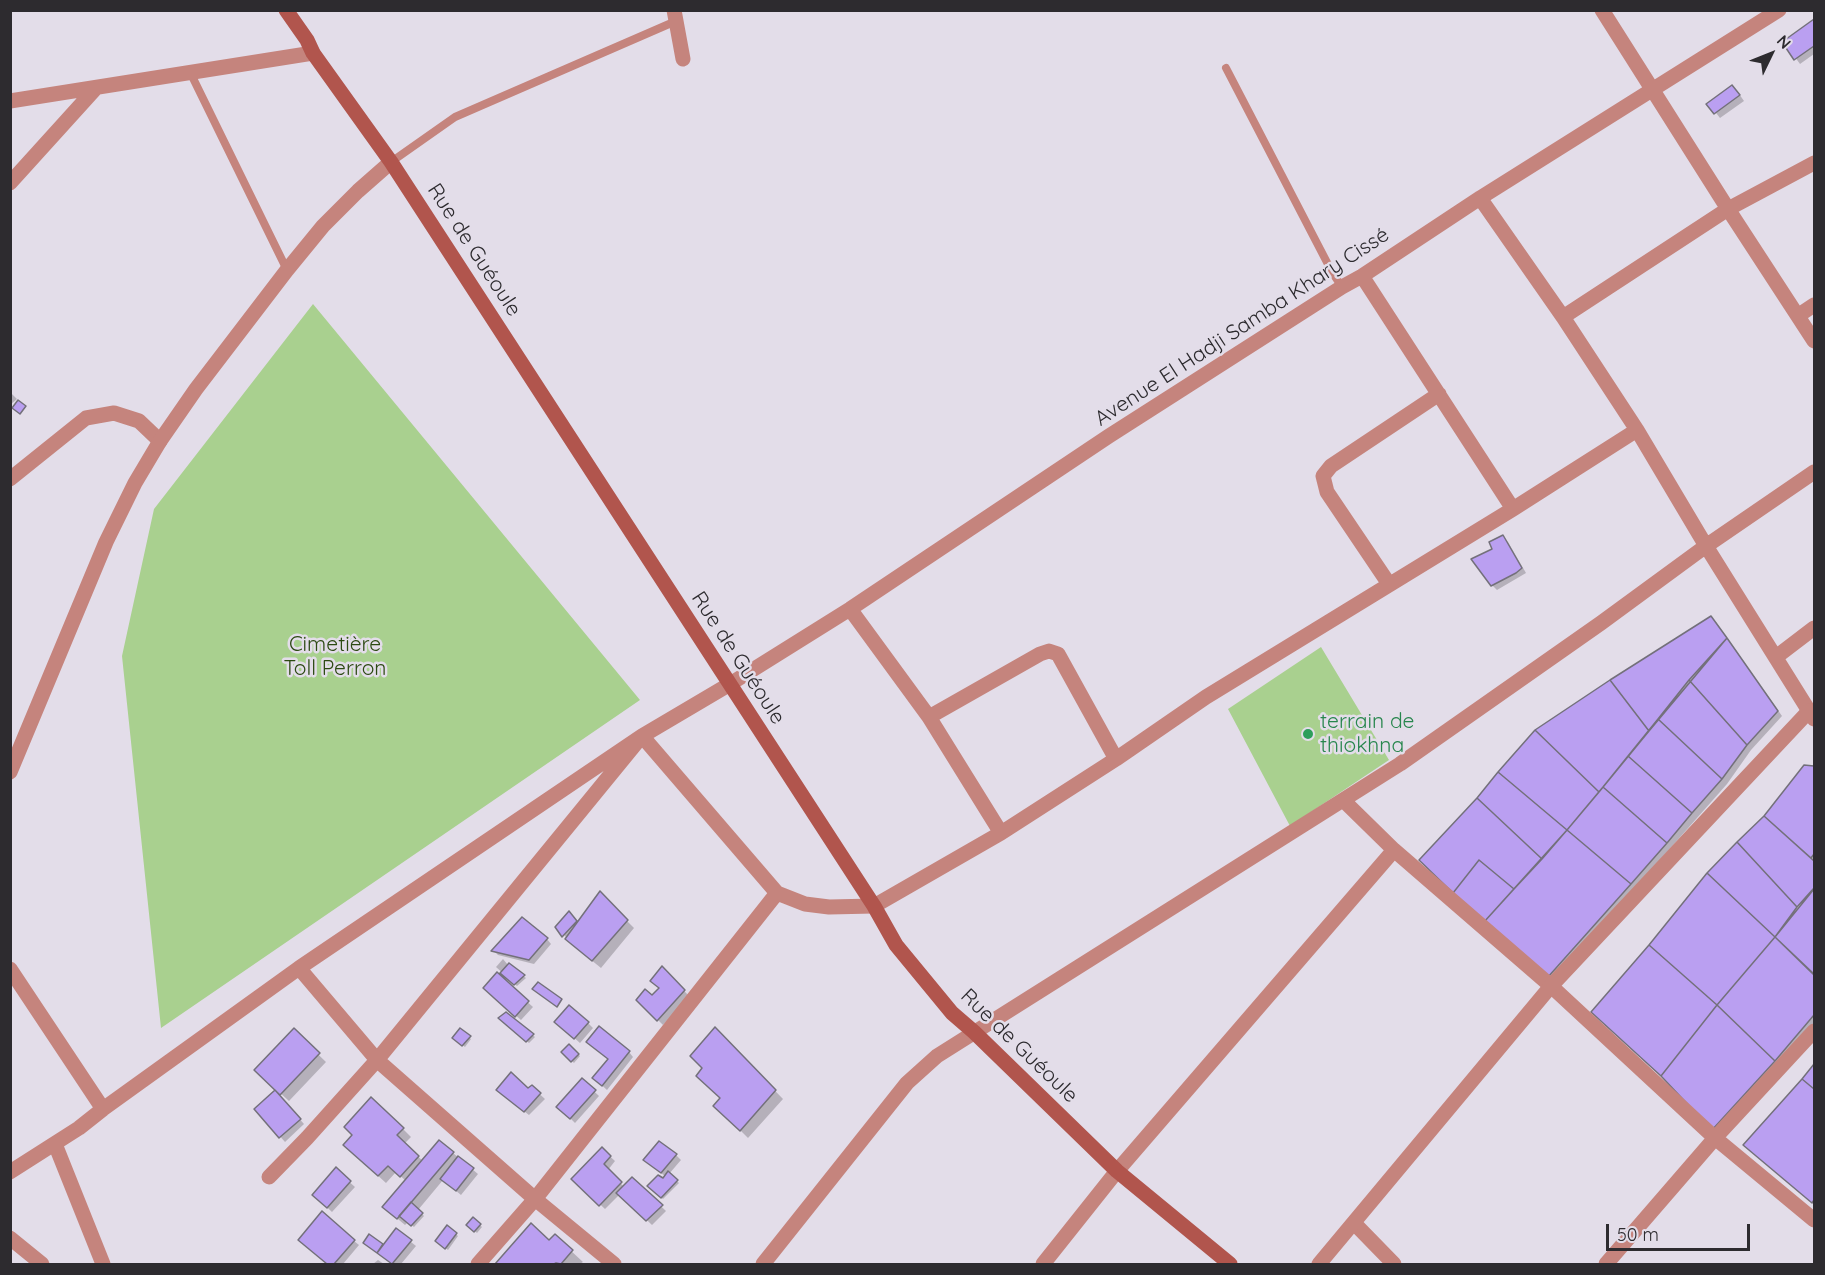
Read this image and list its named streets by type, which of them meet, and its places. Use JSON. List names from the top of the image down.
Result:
{
  "streets": {
    "main road": ["Rue de Guéoule"],
    "street": ["Avenue El Hadji Samba Khary Cissé"]
  },
  "crossings": [
    ["Rue de Guéoule", "Avenue El Hadji Samba Khary Cissé"]
  ],
  "parks": ["Cimetière Toll Perron"],
  "places": ["terrain de thiokhna"],
  "scale_bar": "50 m",
  "north": "top right"
}
